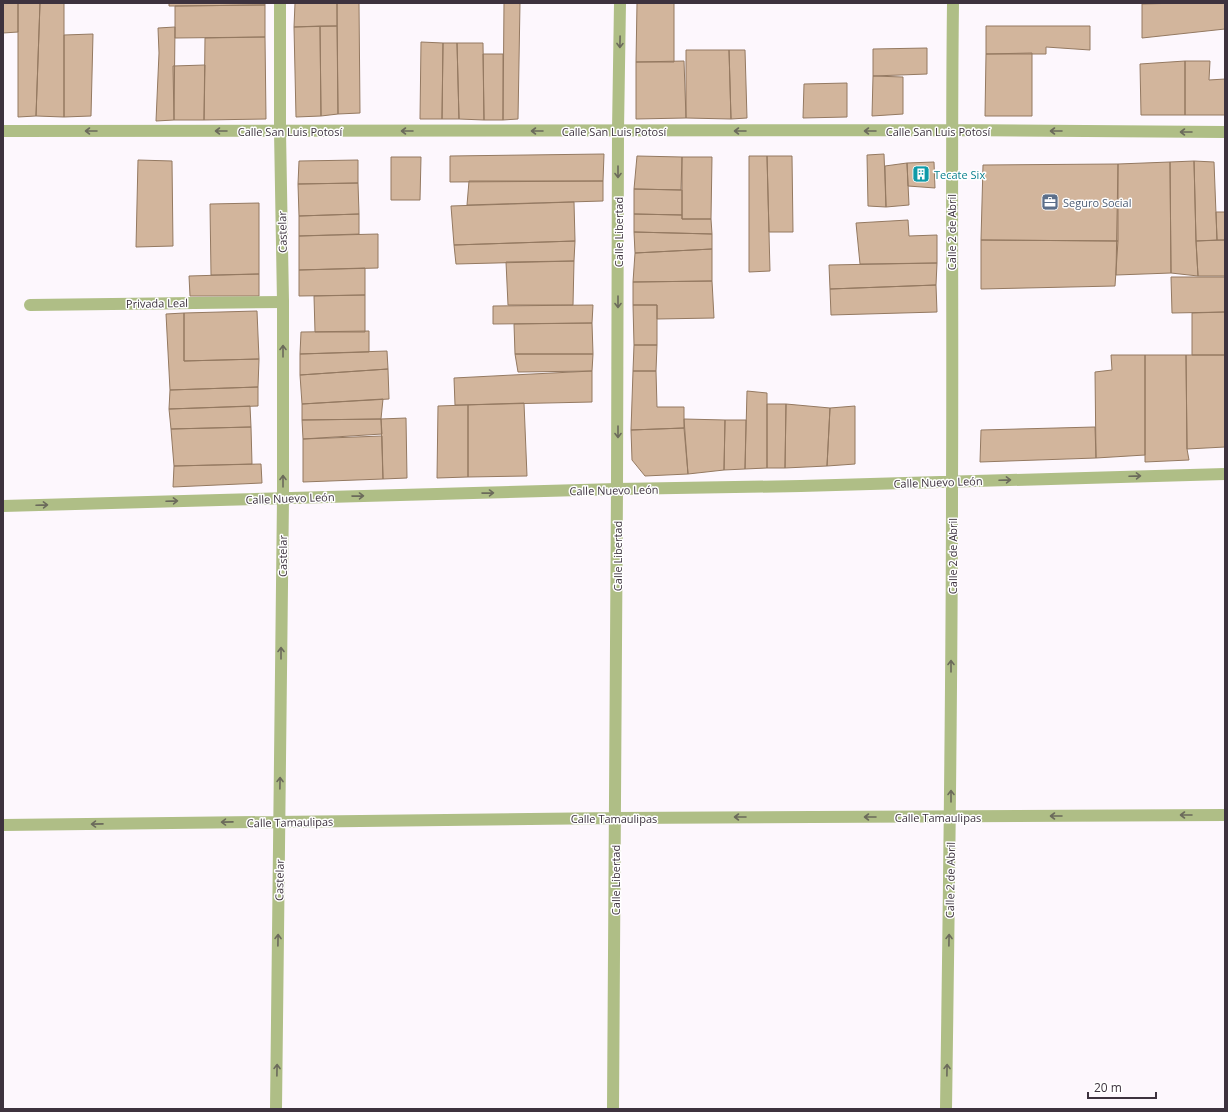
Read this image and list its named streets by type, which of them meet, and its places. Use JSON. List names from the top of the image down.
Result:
{
  "streets": {
    "street": [
      "Calle San Luis Potosí",
      "Castelar",
      "Calle Libertad",
      "Calle 2 de Abril",
      "Privada Leal",
      "Calle Nuevo León",
      "Calle Tamaulipas"
    ]
  },
  "crossings": [
    ["Calle San Luis Potosí", "Castelar"],
    ["Calle San Luis Potosí", "Calle Libertad"],
    ["Calle San Luis Potosí", "Calle 2 de Abril"],
    ["Castelar", "Privada Leal"],
    ["Castelar", "Calle Nuevo León"],
    ["Castelar", "Calle Tamaulipas"],
    ["Calle Libertad", "Calle Nuevo León"],
    ["Calle Libertad", "Calle Tamaulipas"],
    ["Calle 2 de Abril", "Calle Nuevo León"],
    ["Calle 2 de Abril", "Calle Tamaulipas"]
  ],
  "one_way": [
    "Calle San Luis Potosí",
    "Castelar",
    "Calle Libertad",
    "Calle 2 de Abril",
    "Calle Nuevo León",
    "Calle Tamaulipas"
  ],
  "places": {
    "building": ["Tecate Six"],
    "office": ["Seguro Social"]
  },
  "scale_bar": "20 m"
}
